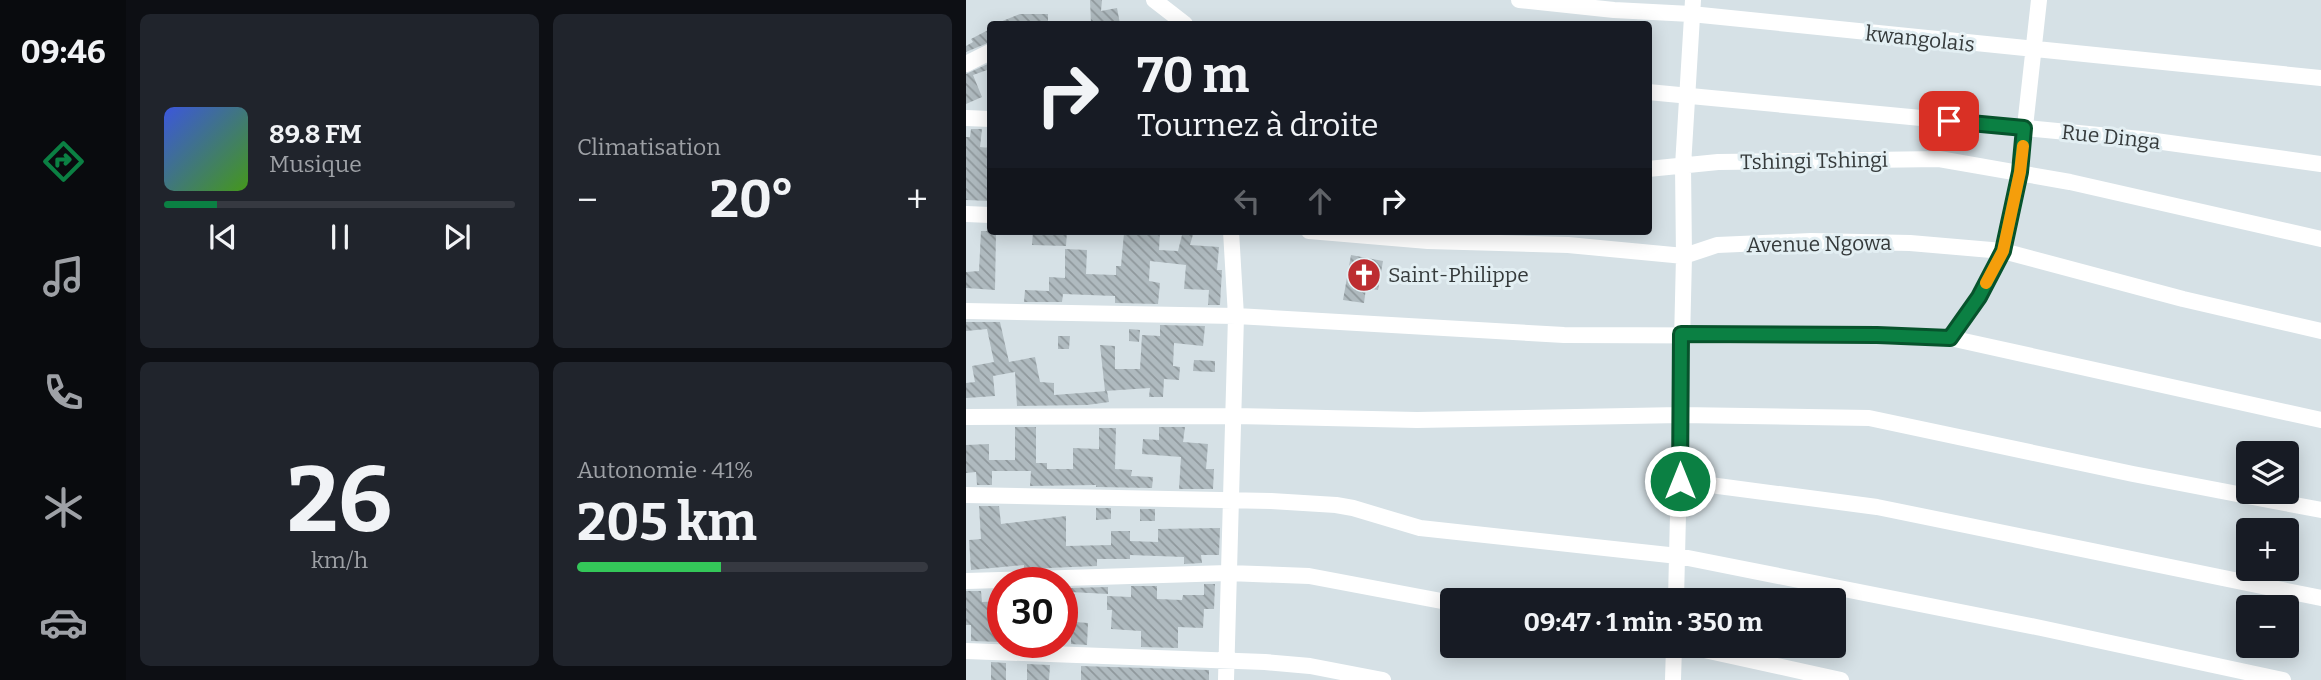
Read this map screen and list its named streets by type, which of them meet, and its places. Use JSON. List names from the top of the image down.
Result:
{
  "streets": {
    "street": [
      "kwangolais",
      "Rue Dinga",
      "Tshingi Tshingi",
      "Avenue Ngowa"
    ]
  },
  "places": {
    "church": ["Saint-Philippe"]
  },
  "page": {
    "tabs": "09:46",
    "tile": [
      "Climatisation",
      ["26", "km/h"],
      ["Autonomie · 41%", "205 km"]
    ],
    "turn": ["70 m", "Tournez à droite"],
    "song": ["89.8 FM", "Musique"],
    "heat": ["−", "20°", "+"],
    "map_buttons": ["+", "−"],
    "limit": "30",
    "trip": "09:47 · 1 min · 350 m"
  }
}
